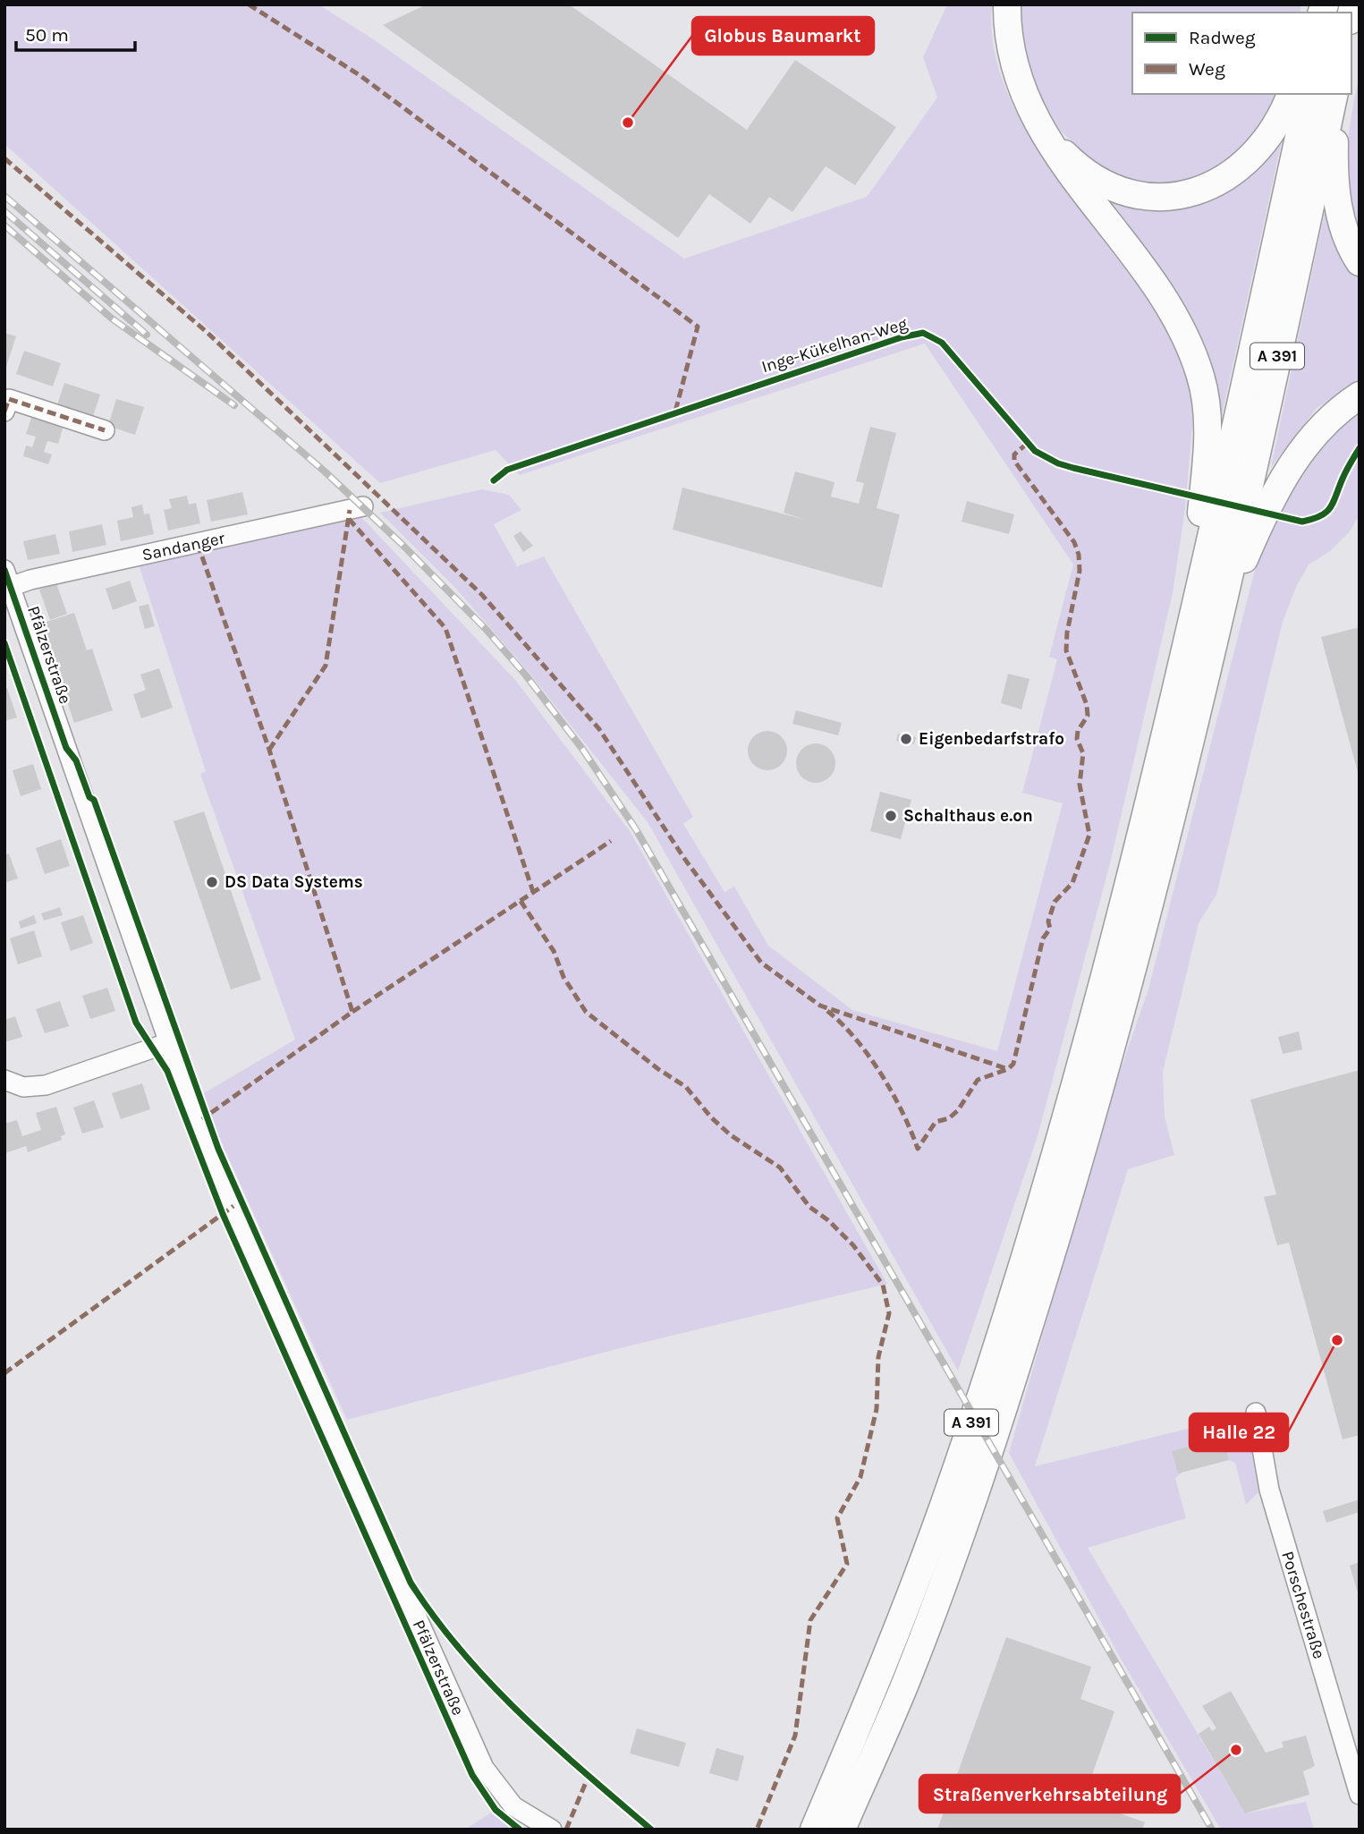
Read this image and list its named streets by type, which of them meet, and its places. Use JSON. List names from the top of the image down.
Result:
{
  "streets": {
    "highway": ["A 391"],
    "street": ["Sandanger", "Pfälzerstraße", "Porschestraße"],
    "cycle path": ["Inge-Kükelhan-Weg"]
  },
  "crossings": [
    ["Sandanger", "Pfälzerstraße"]
  ],
  "places": [
    "Globus Baumarkt",
    "Eigenbedarfstrafo",
    "Schalthaus e.on",
    "DS Data Systems",
    "Halle 22",
    "Straßenverkehrsabteilung"
  ],
  "legend": ["Radweg", "Weg"],
  "scale_bar": "50 m"
}
